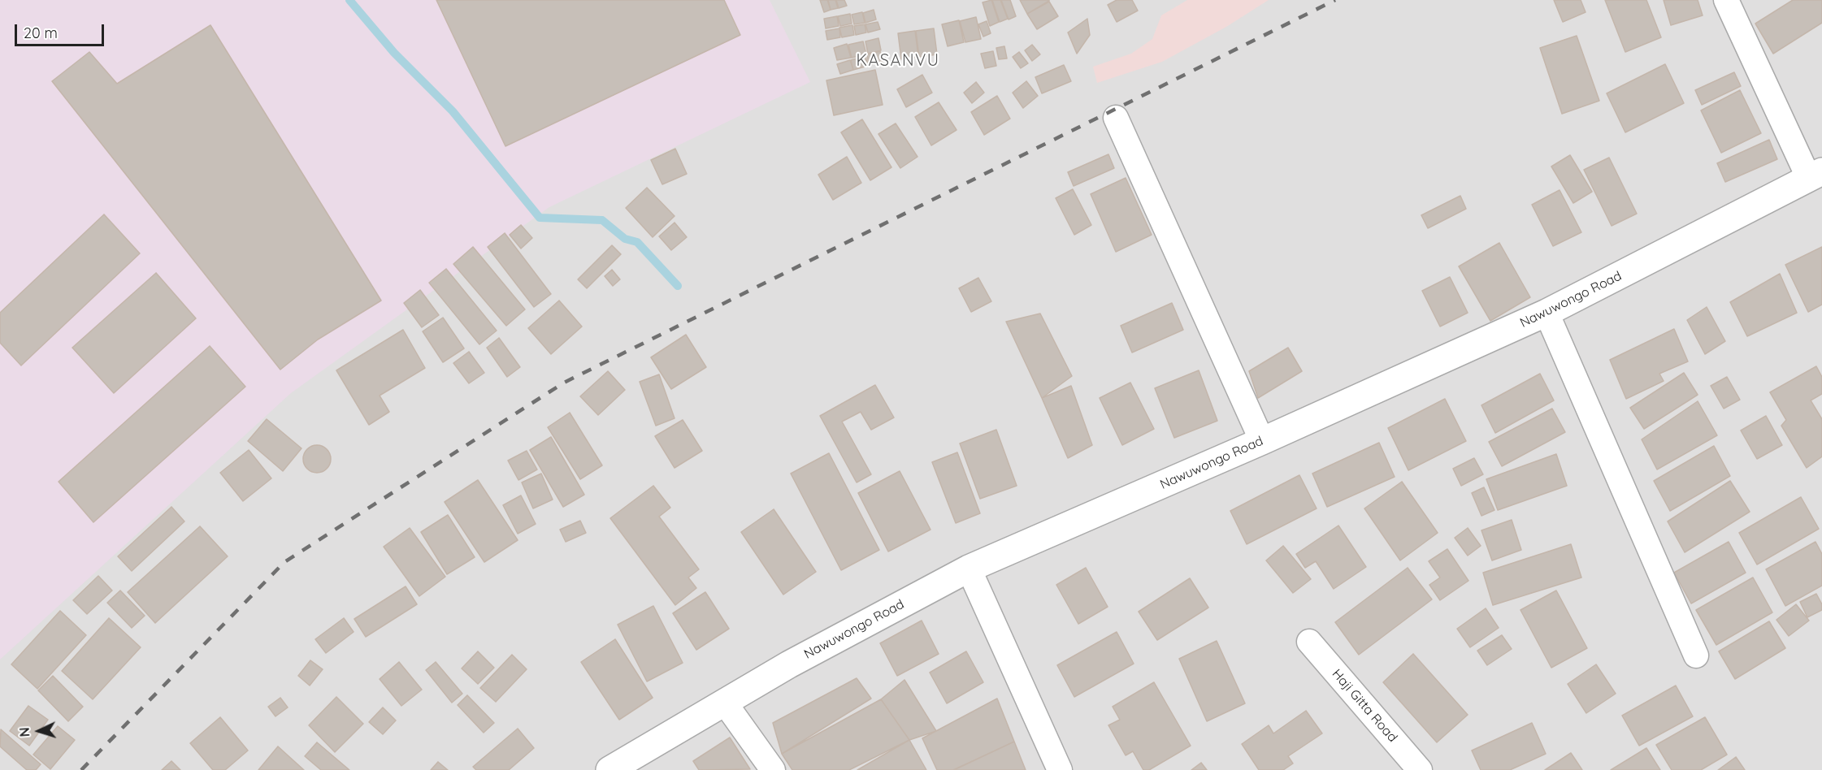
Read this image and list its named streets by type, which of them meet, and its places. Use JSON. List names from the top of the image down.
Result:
{
  "streets": {
    "street": ["Nawuwongo Road", "Haji Gitta Road"]
  },
  "districts": ["KASANVU"],
  "scale_bar": "20 m",
  "north": "left"
}
